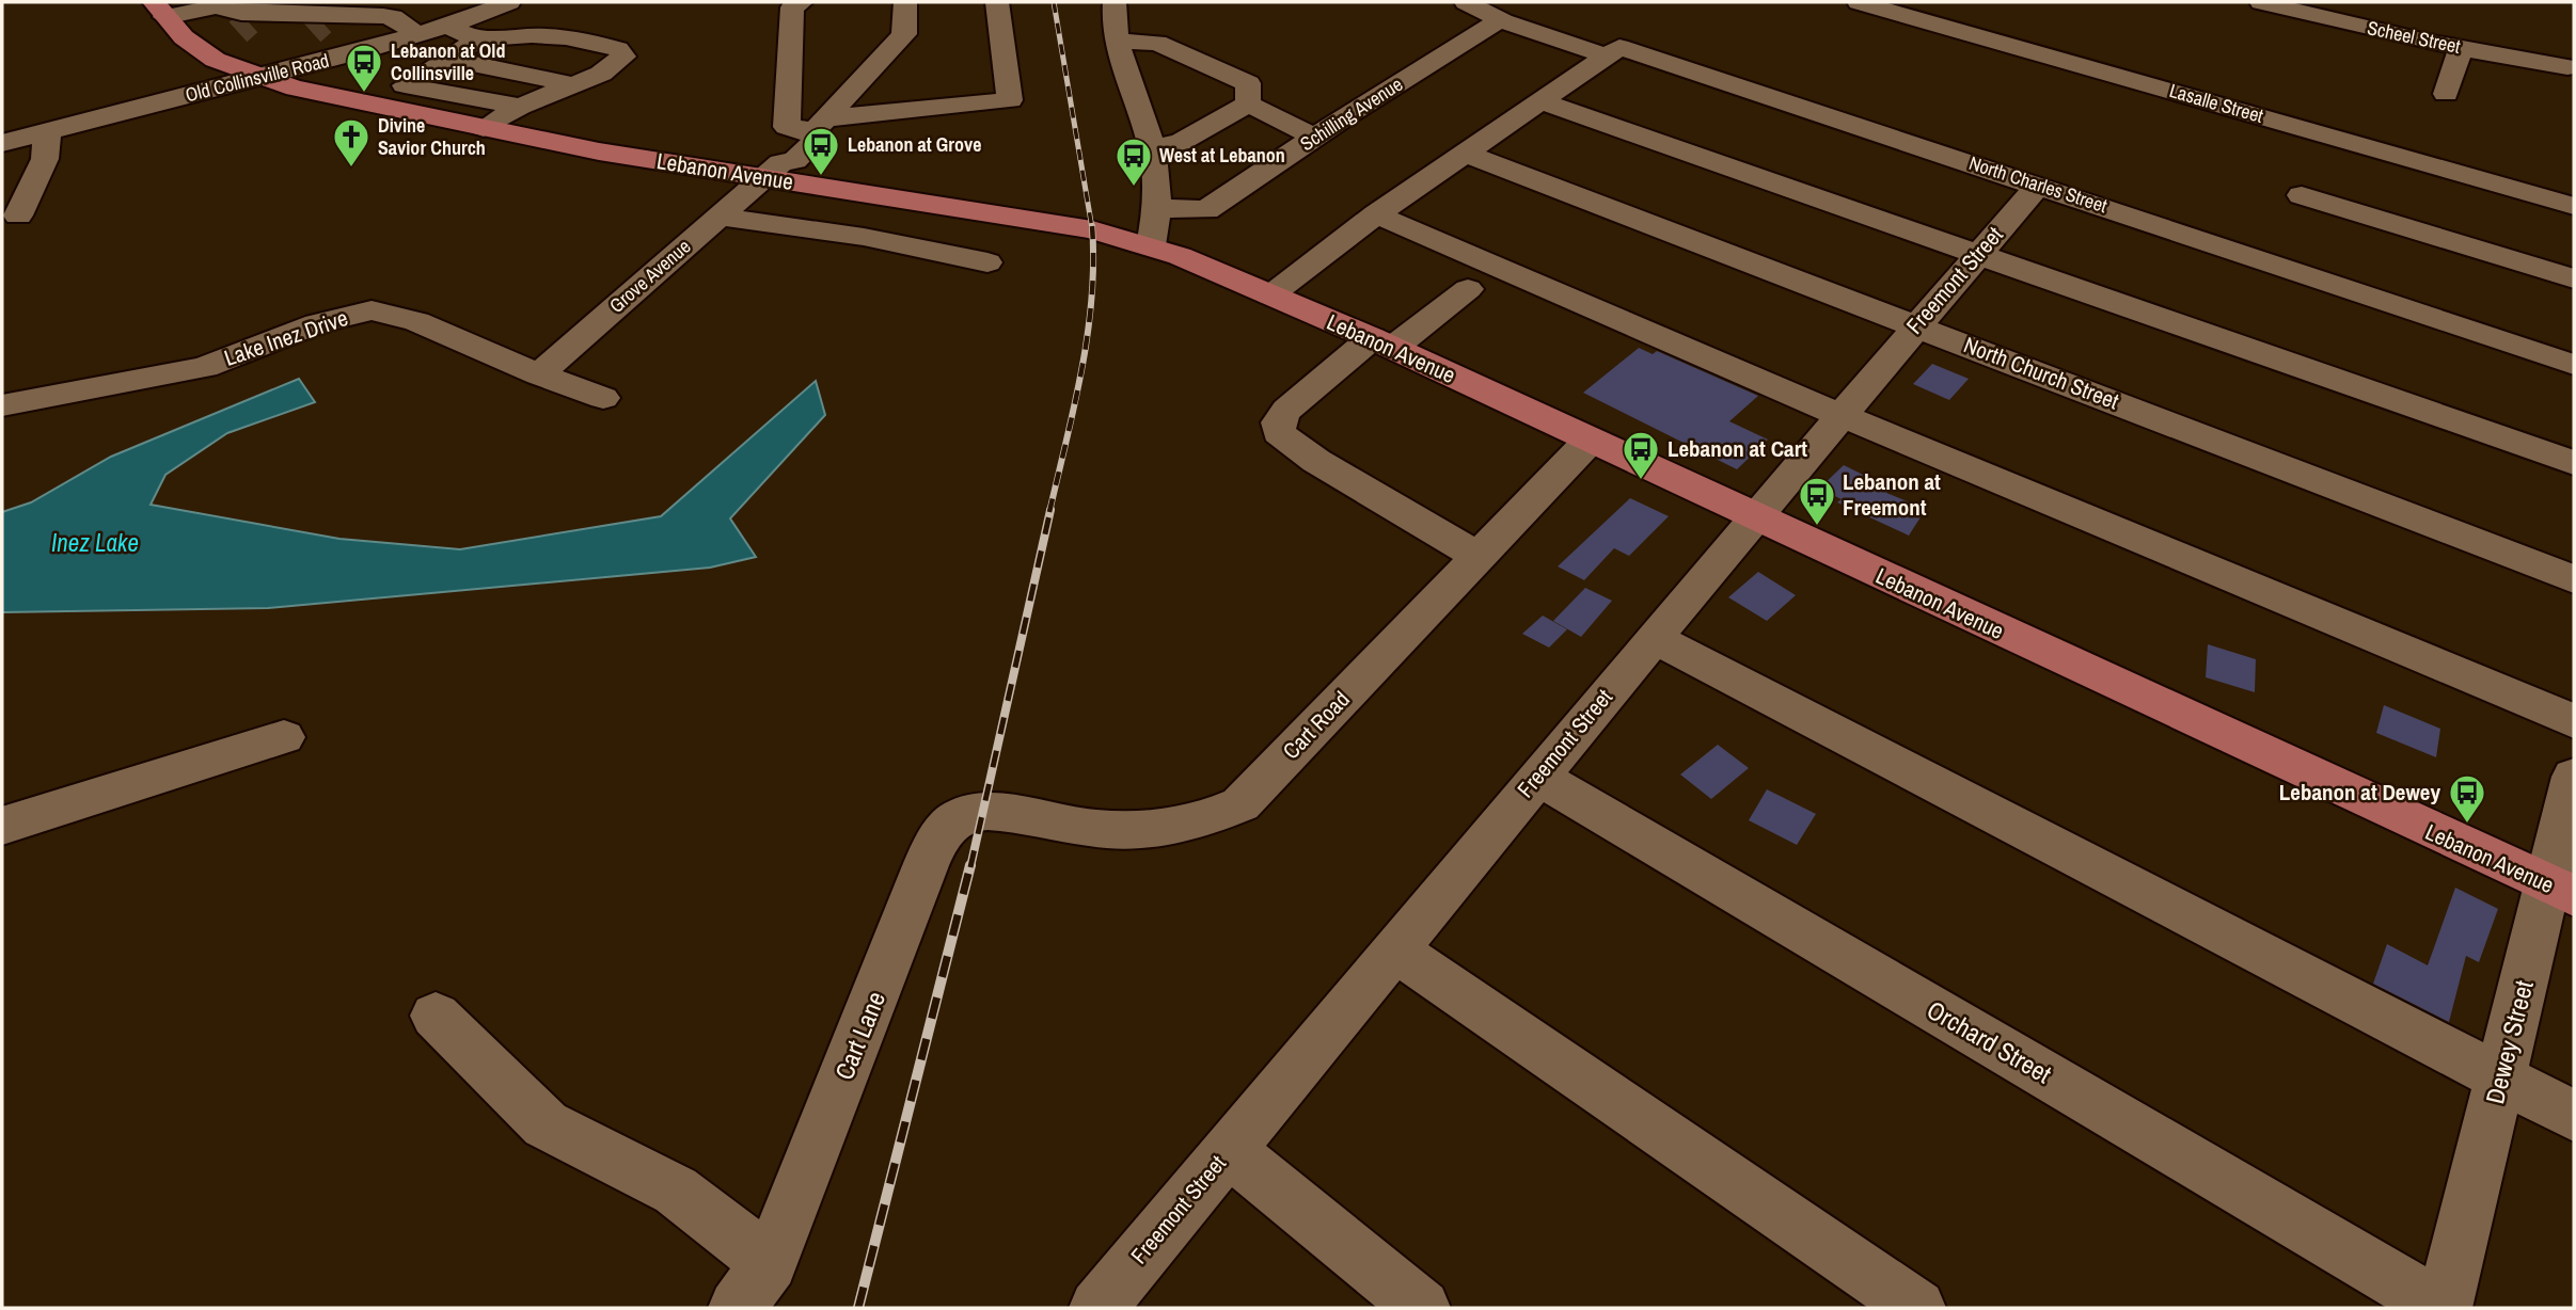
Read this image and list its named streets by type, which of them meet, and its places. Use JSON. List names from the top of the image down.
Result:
{
  "streets": {
    "main road": ["Lebanon Avenue"],
    "street": [
      "Scheel Street",
      "Old Collinsville Road",
      "Lasalle Street",
      "Schilling Avenue",
      "North Charles Street",
      "Grove Avenue",
      "Freemont Street",
      "Lake Inez Drive",
      "North Church Street",
      "Cart Road",
      "Cart Lane",
      "Orchard Street",
      "Dewey Street"
    ]
  },
  "crossings": [
    ["Old Collinsville Road", "Lebanon Avenue"],
    ["Schilling Avenue", "North Charles Street"],
    ["Lebanon Avenue", "Grove Avenue"],
    ["Lebanon Avenue", "Freemont Street"],
    ["Lebanon Avenue", "Cart Road"],
    ["Lebanon Avenue", "Dewey Street"],
    ["North Charles Street", "Freemont Street"],
    ["Grove Avenue", "Lake Inez Drive"],
    ["Freemont Street", "North Church Street"],
    ["Freemont Street", "Orchard Street"],
    ["Cart Road", "Cart Lane"],
    ["Orchard Street", "Dewey Street"]
  ],
  "water": ["Inez Lake"],
  "places": {
    "bus stop": [
      "Lebanon at Old Collinsville",
      "Lebanon at Grove",
      "West at Lebanon",
      "Lebanon at Cart",
      "Lebanon at Freemont",
      "Lebanon at Dewey"
    ],
    "church": ["Divine Savior Church"]
  }
}
